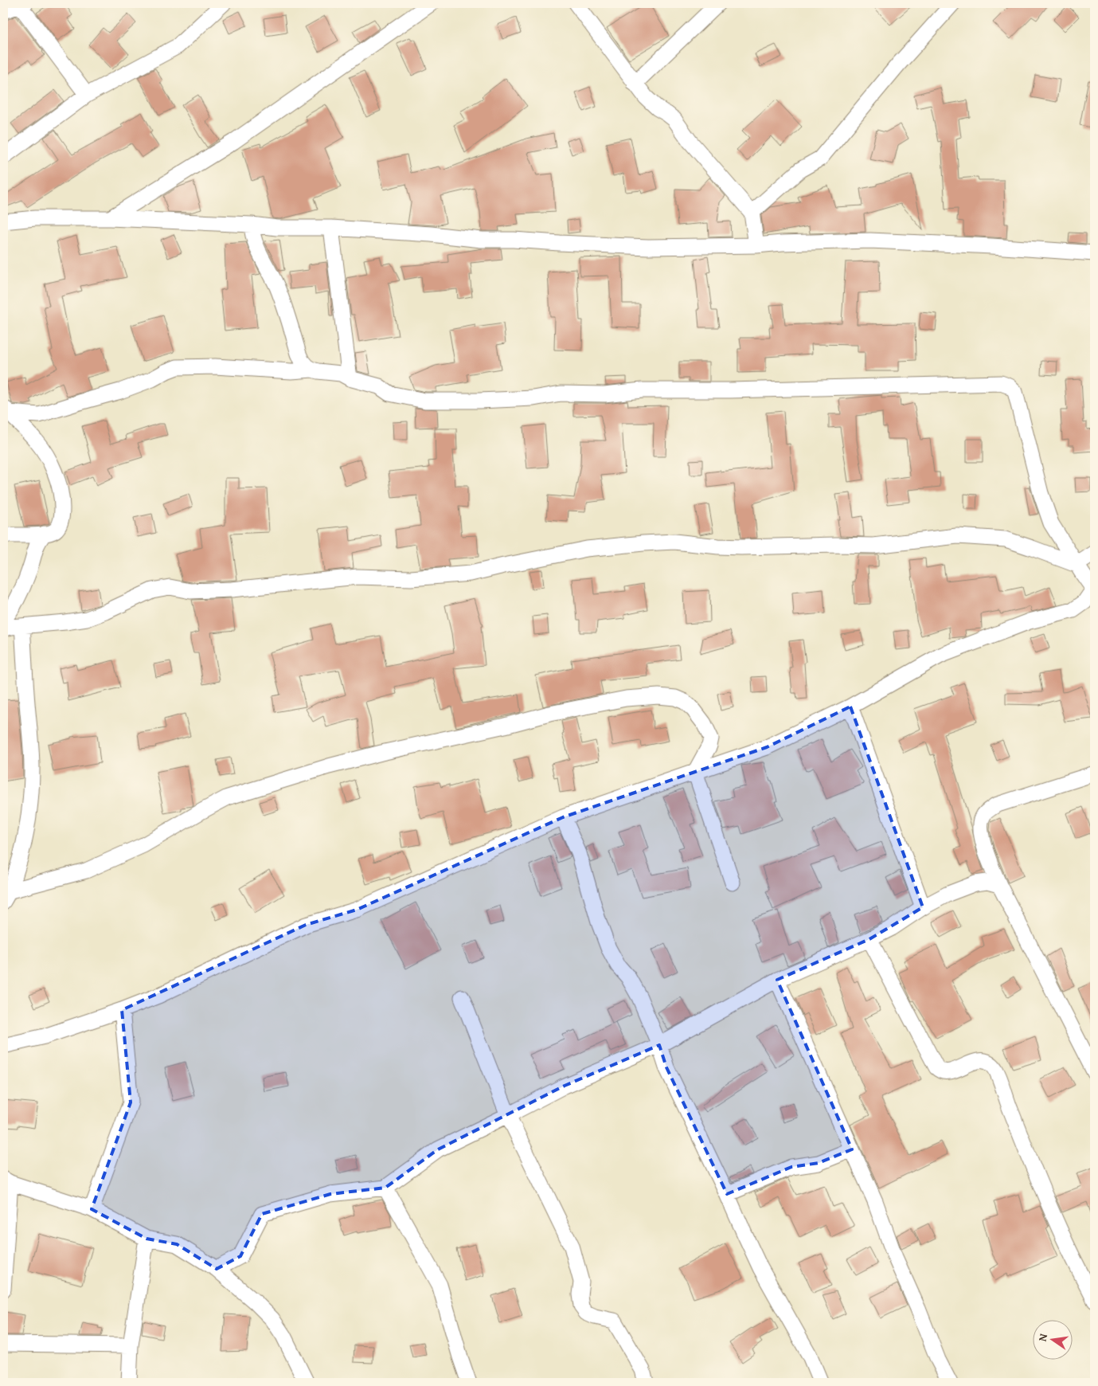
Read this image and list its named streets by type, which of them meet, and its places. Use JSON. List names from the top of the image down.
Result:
{
  "north": "left"
}
